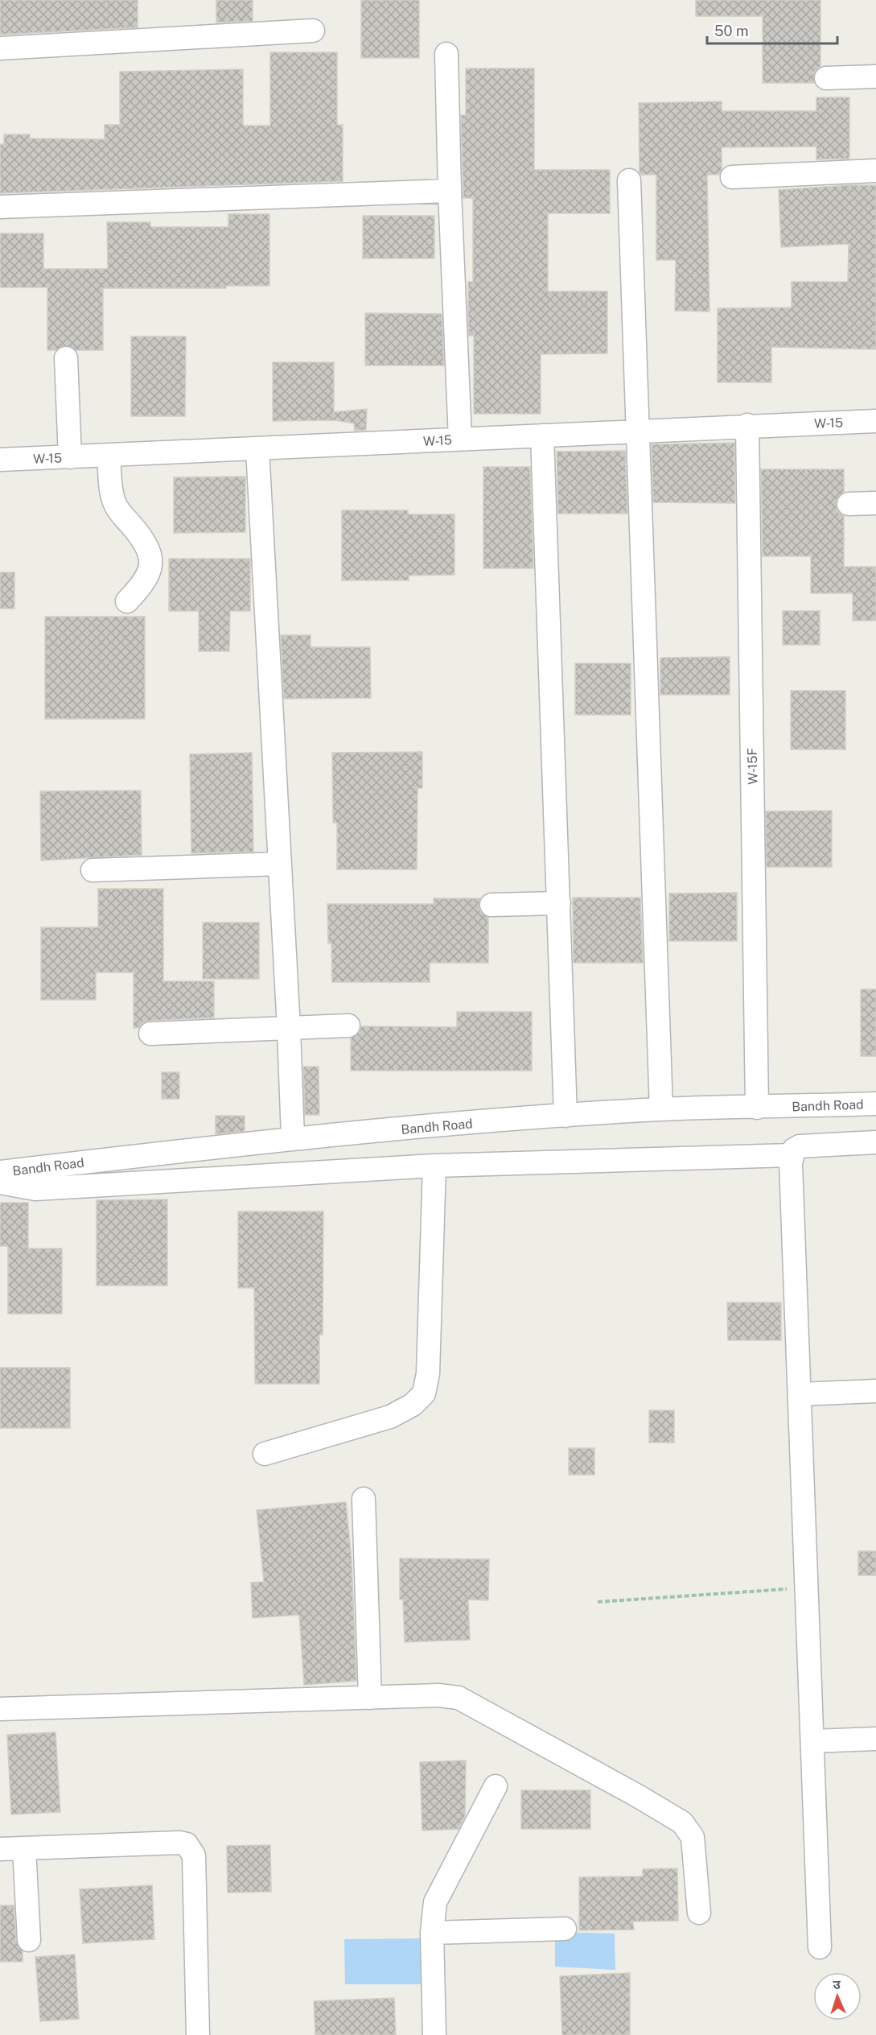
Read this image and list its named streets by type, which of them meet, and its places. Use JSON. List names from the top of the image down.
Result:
{
  "streets": {
    "street": ["W-15", "W-15F", "Bandh Road"]
  },
  "crossings": [
    ["W-15", "W-15F"],
    ["W-15F", "Bandh Road"]
  ],
  "scale_bar": "50 m",
  "north": "top"
}
